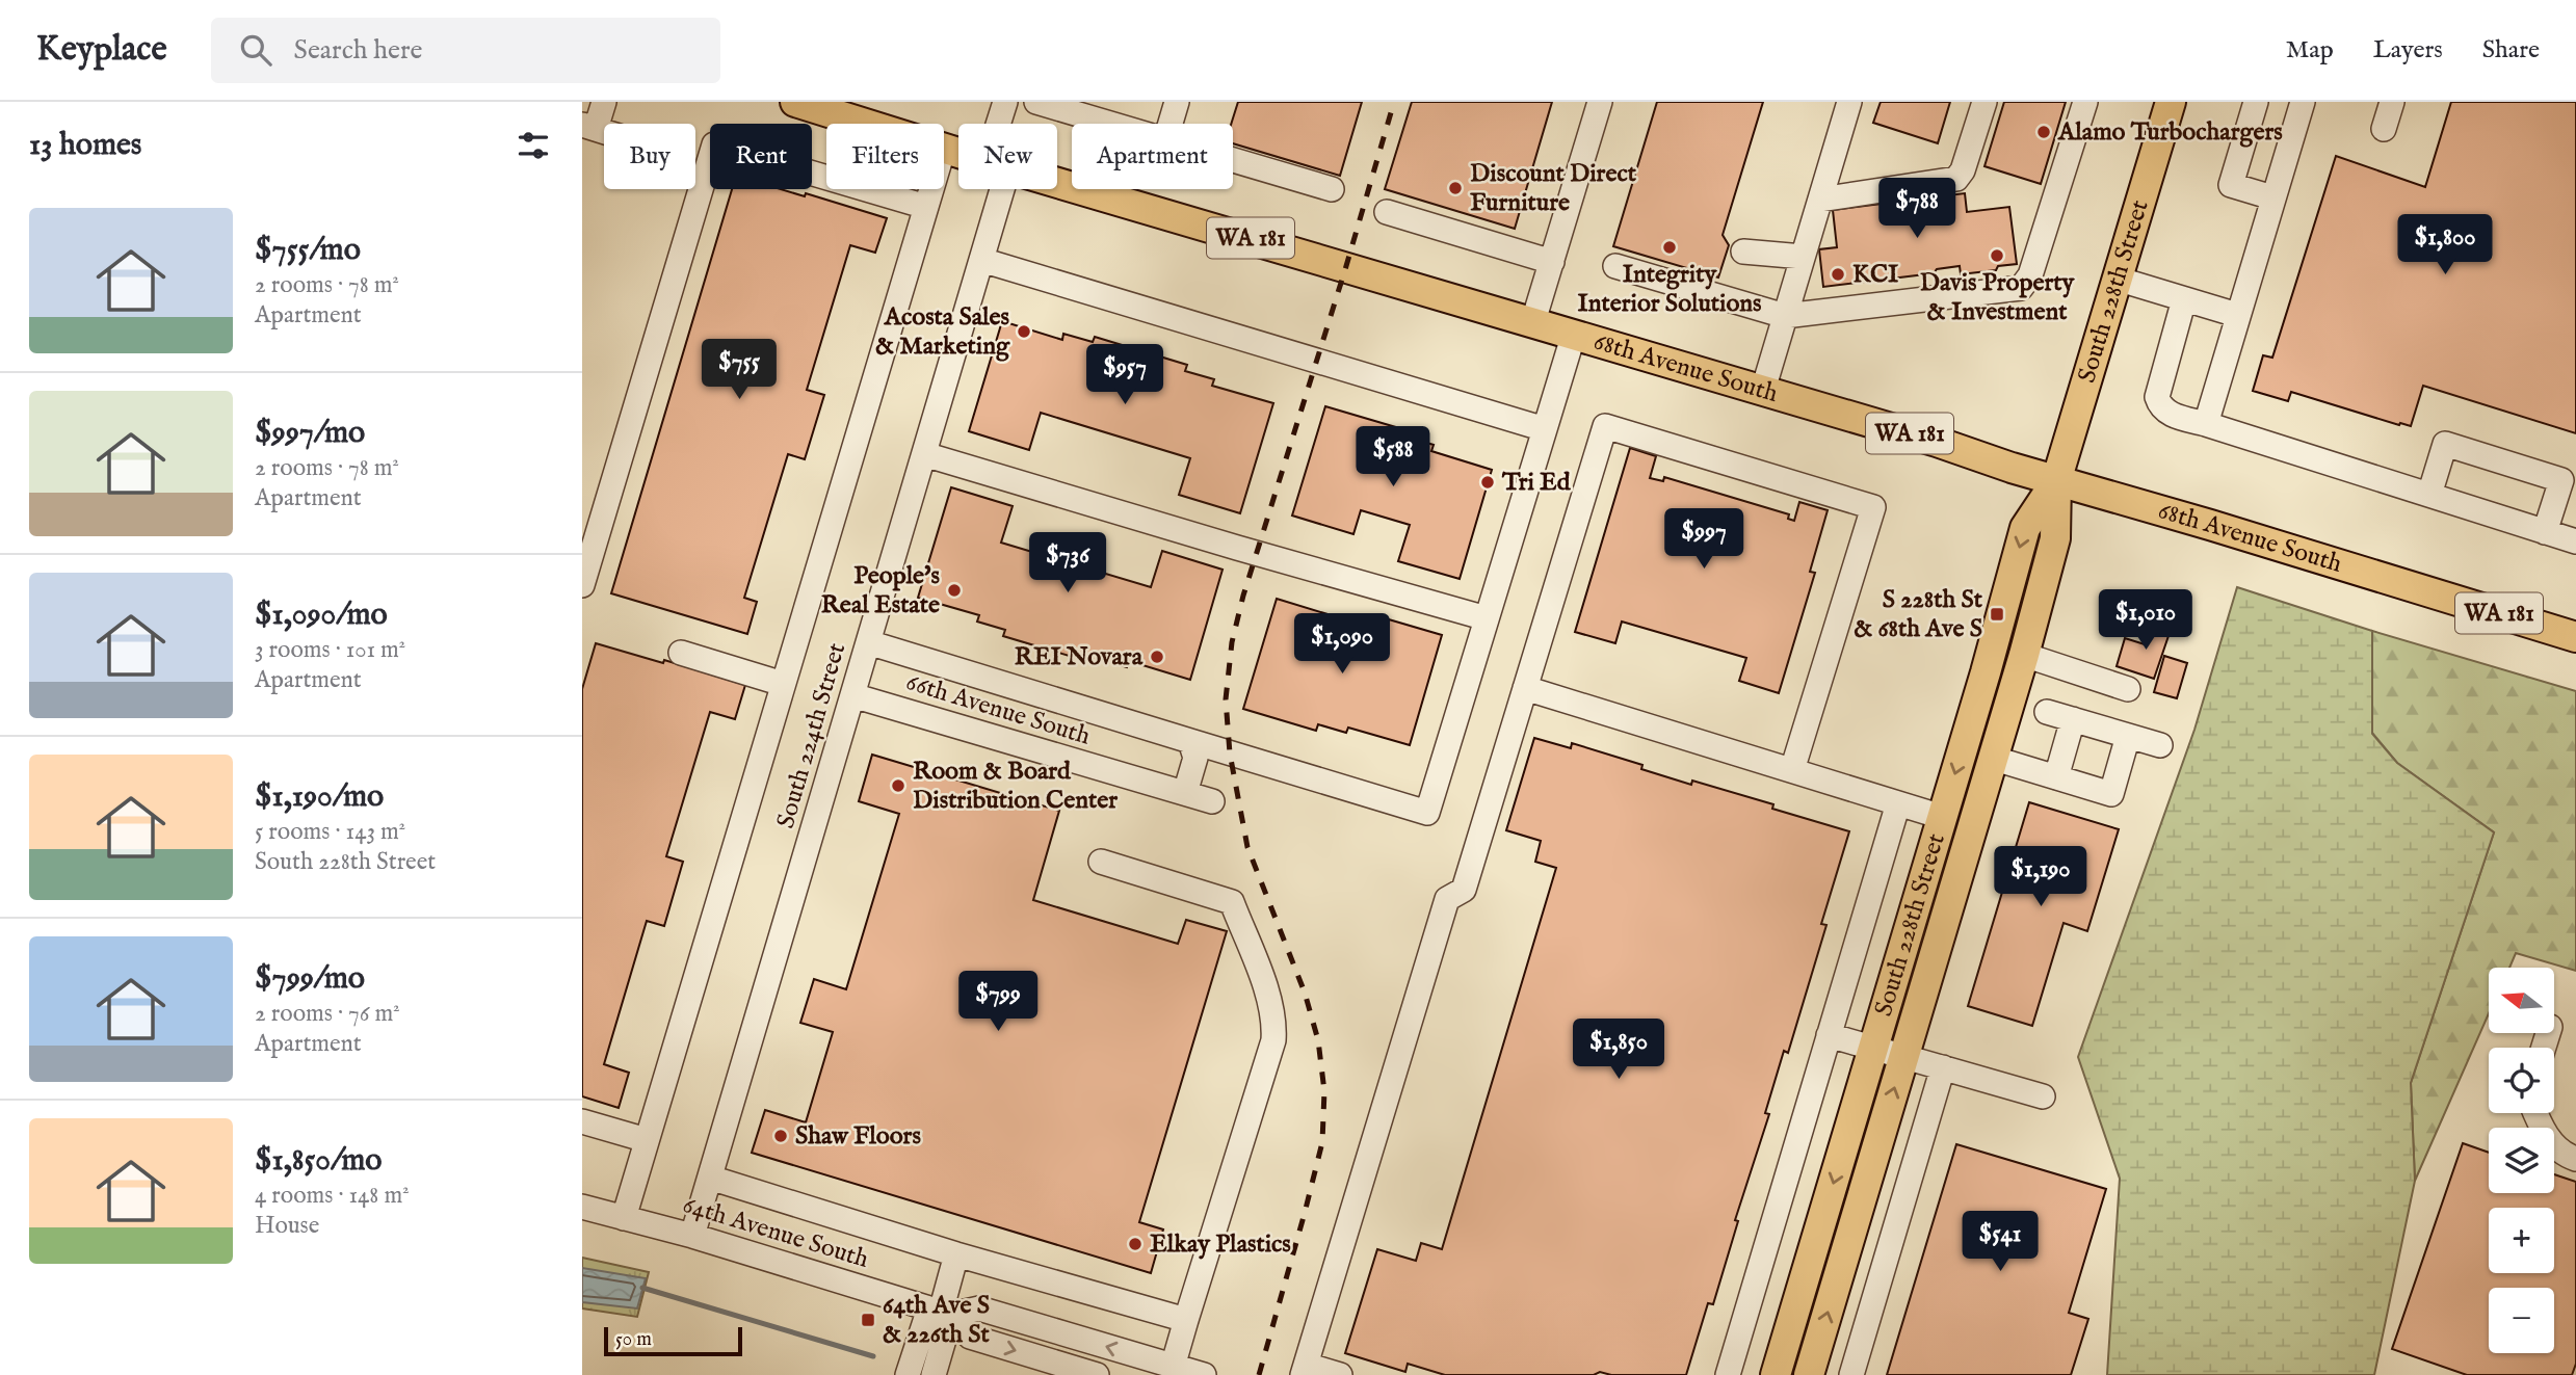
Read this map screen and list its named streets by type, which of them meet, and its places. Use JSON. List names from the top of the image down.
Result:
{
  "streets": {
    "main road": ["WA 181", "South 228th Street", "68th Avenue South"],
    "street": ["66th Avenue South", "South 224th Street", "64th Avenue South"]
  },
  "crossings": [
    ["South 228th Street", "68th Avenue South"],
    ["66th Avenue South", "South 224th Street"],
    ["South 224th Street", "64th Avenue South"]
  ],
  "places": {
    "other": [
      "Alamo Turbochargers",
      "Discount Direct Furniture",
      "Integrity Interior Solutions",
      "Davis Property & Investment",
      "KCI",
      "Acosta Sales & Marketing",
      "Tri Ed",
      "People's Real Estate",
      "REI Novara",
      "Room & Board Distribution Center",
      "Shaw Floors",
      "Elkay Plastics"
    ],
    "transit": ["S 228th St & 68th Ave S", "64th Ave S & 226th St"]
  },
  "scale_bar": "50 m",
  "north": "left",
  "page": {
    "header": "Keyplace",
    "search": "Search here",
    "nav": ["Map", "Layers", "Share"],
    "heading": "13 homes",
    "chip": [
      "Buy",
      "Rent",
      "Filters",
      "New",
      "Apartment"
    ],
    "price": [
      "$788",
      "$1,800",
      "$755",
      "$957",
      "$588",
      "$997",
      "$736",
      "$1,010",
      "$1,090",
      "$1,190",
      "$799",
      "$1,850",
      "$541"
    ],
    "list": [
      {
        "name": "$755/mo",
        "note": "2 rooms · 78 m² · Apartment"
      },
      {
        "name": "$997/mo",
        "note": "2 rooms · 78 m² · Apartment"
      },
      {
        "name": "$1,090/mo",
        "note": "3 rooms · 101 m² · Apartment"
      },
      {
        "name": "$1,190/mo",
        "note": "5 rooms · 143 m² · South 228th Street"
      },
      {
        "name": "$799/mo",
        "note": "2 rooms · 76 m² · Apartment"
      },
      {
        "name": "$1,850/mo",
        "note": "4 rooms · 148 m² · House"
      }
    ],
    "map_buttons": ["+", "−"],
    "scale": "50 m"
  }
}
